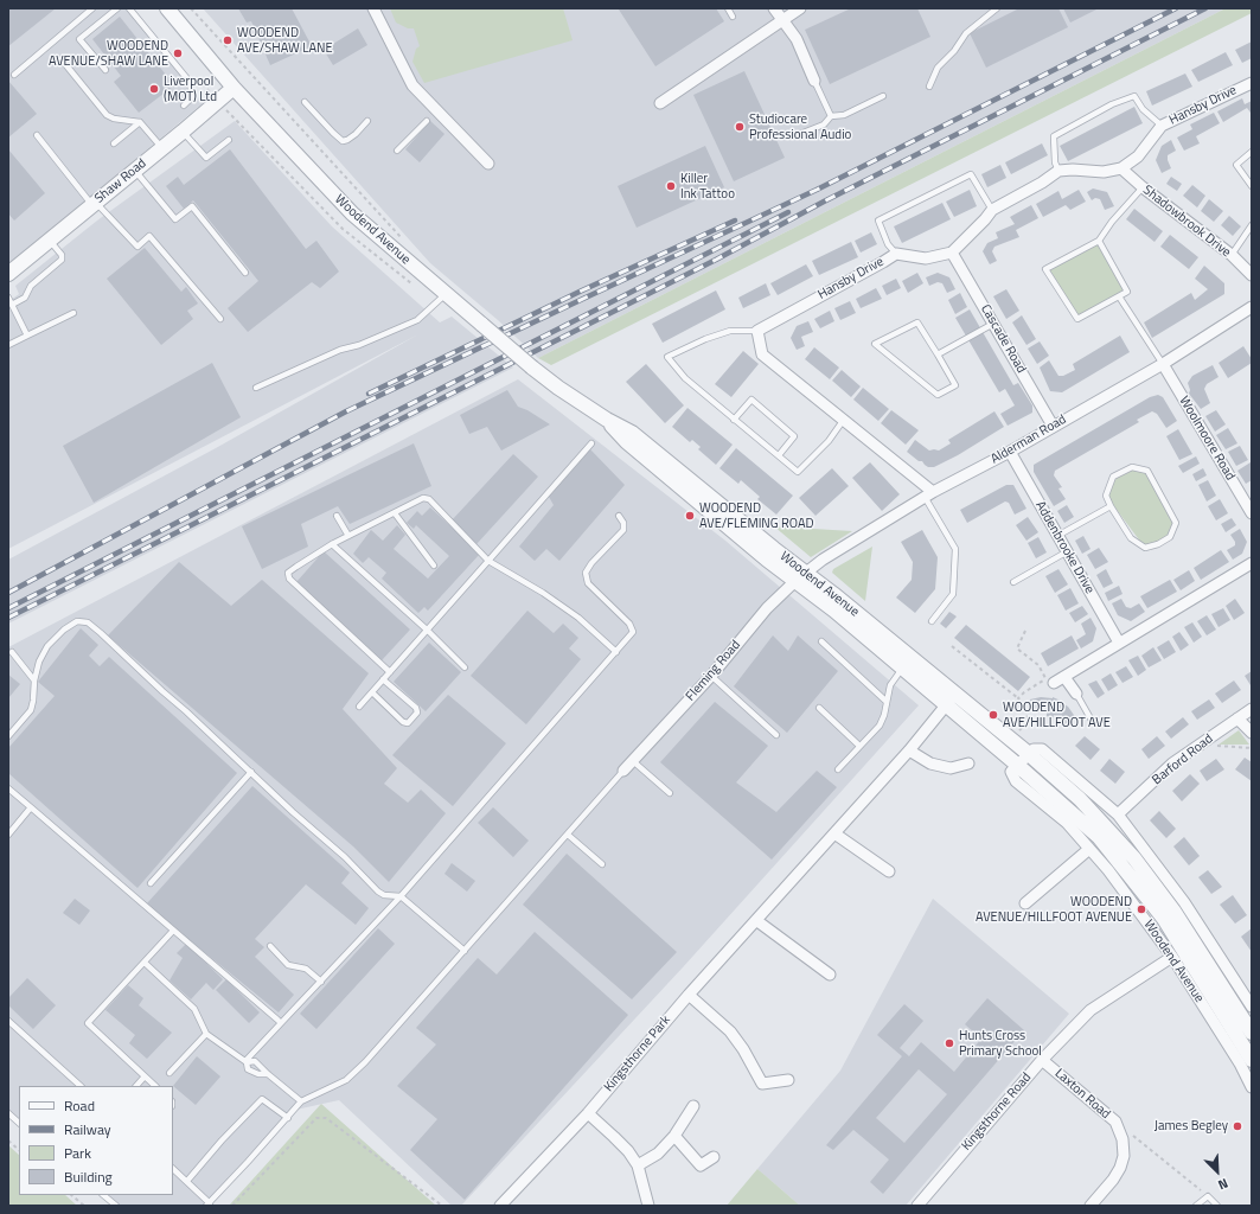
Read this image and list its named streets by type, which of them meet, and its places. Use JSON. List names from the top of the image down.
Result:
{
  "streets": {
    "street": [
      "Hansby Drive",
      "Shaw Road",
      "Shadowbrook Drive",
      "Woodend Avenue",
      "Cascade Road",
      "Woolmoore Road",
      "Alderman Road",
      "Addenbrooke Drive",
      "Fleming Road",
      "Barford Road",
      "Kingsthorne Park",
      "Laxton Road",
      "Kingsthorne Road"
    ]
  },
  "crossings": [
    ["Hansby Drive", "Shadowbrook Drive"],
    ["Hansby Drive", "Cascade Road"],
    ["Shaw Road", "Woodend Avenue"],
    ["Woodend Avenue", "Alderman Road"],
    ["Woodend Avenue", "Fleming Road"],
    ["Woodend Avenue", "Kingsthorne Park"],
    ["Woodend Avenue", "Kingsthorne Road"],
    ["Cascade Road", "Alderman Road"],
    ["Woolmoore Road", "Alderman Road"],
    ["Alderman Road", "Addenbrooke Drive"],
    ["Alderman Road", "Fleming Road"],
    ["Laxton Road", "Kingsthorne Road"]
  ],
  "places": [
    "WOODEND AVE/SHAW LANE",
    "WOODEND AVENUE/SHAW LANE",
    "Liverpool (MOT) Ltd",
    "Studiocare Professional Audio",
    "Killer Ink Tattoo",
    "WOODEND AVE/FLEMING ROAD",
    "WOODEND AVE/HILLFOOT AVE",
    "WOODEND AVENUE/HILLFOOT AVENUE",
    "Hunts Cross Primary School",
    "James Begley"
  ],
  "legend": [
    "Road",
    "Railway",
    "Park",
    "Building"
  ],
  "north": "bottom right"
}
